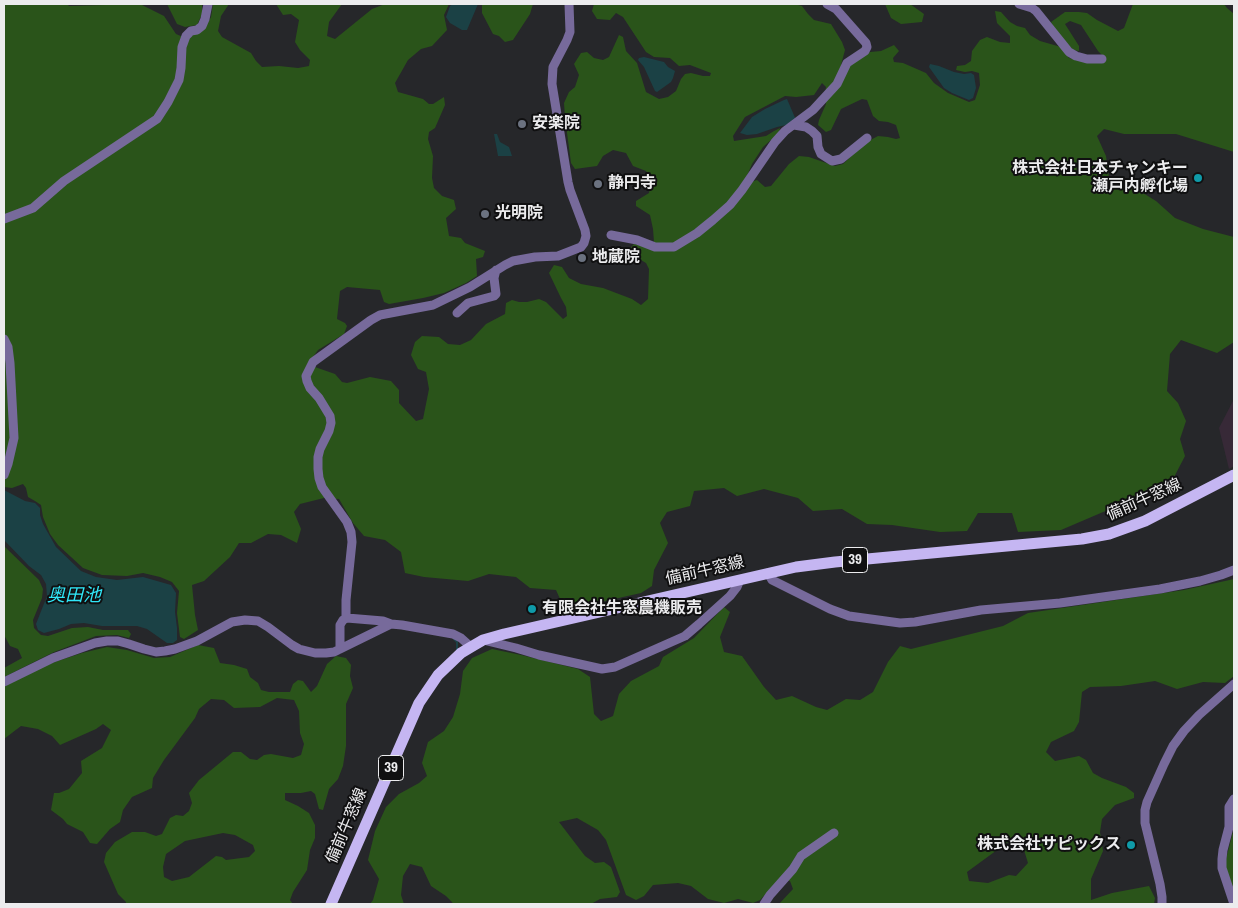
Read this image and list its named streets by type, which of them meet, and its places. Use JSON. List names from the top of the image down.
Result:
{
  "streets": {
    "main road": ["備前牛窓線", "39"]
  },
  "water": ["奥田池"],
  "places": [
    "安楽院",
    "株式会社日本チャンキー 瀬戸内孵化場",
    "静円寺",
    "光明院",
    "地蔵院",
    "有限会社牛窓農機販売",
    "株式会社サピックス"
  ]
}
